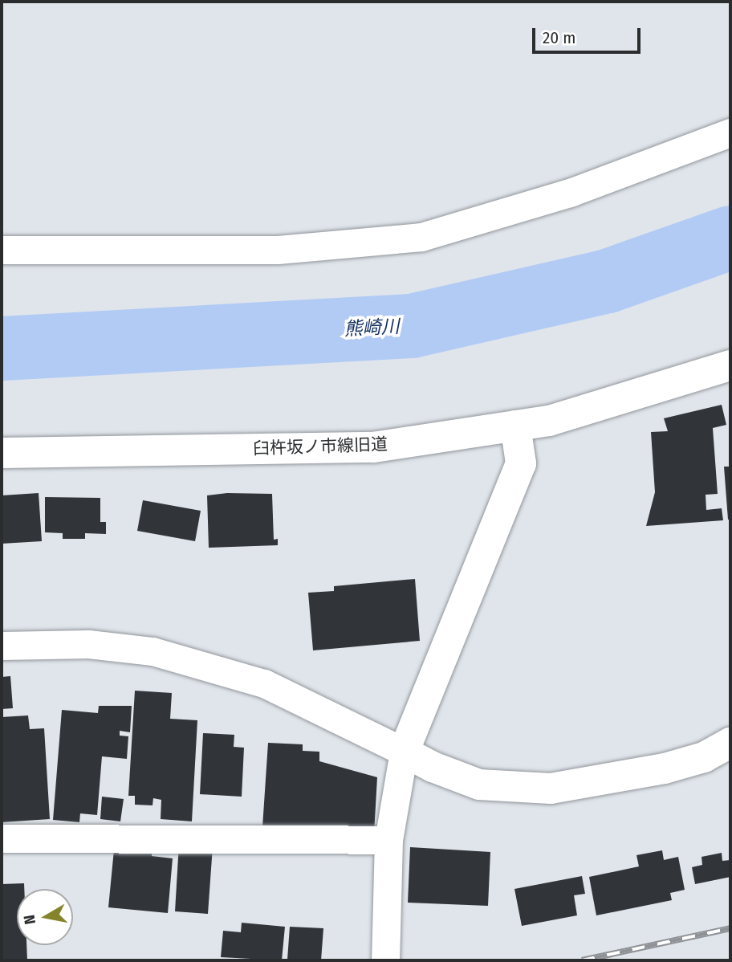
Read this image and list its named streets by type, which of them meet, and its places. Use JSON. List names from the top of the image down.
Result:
{
  "streets": {
    "street": ["臼杵坂ノ市線旧道"]
  },
  "water": ["熊崎川"],
  "scale_bar": "20 m",
  "north": "left"
}
